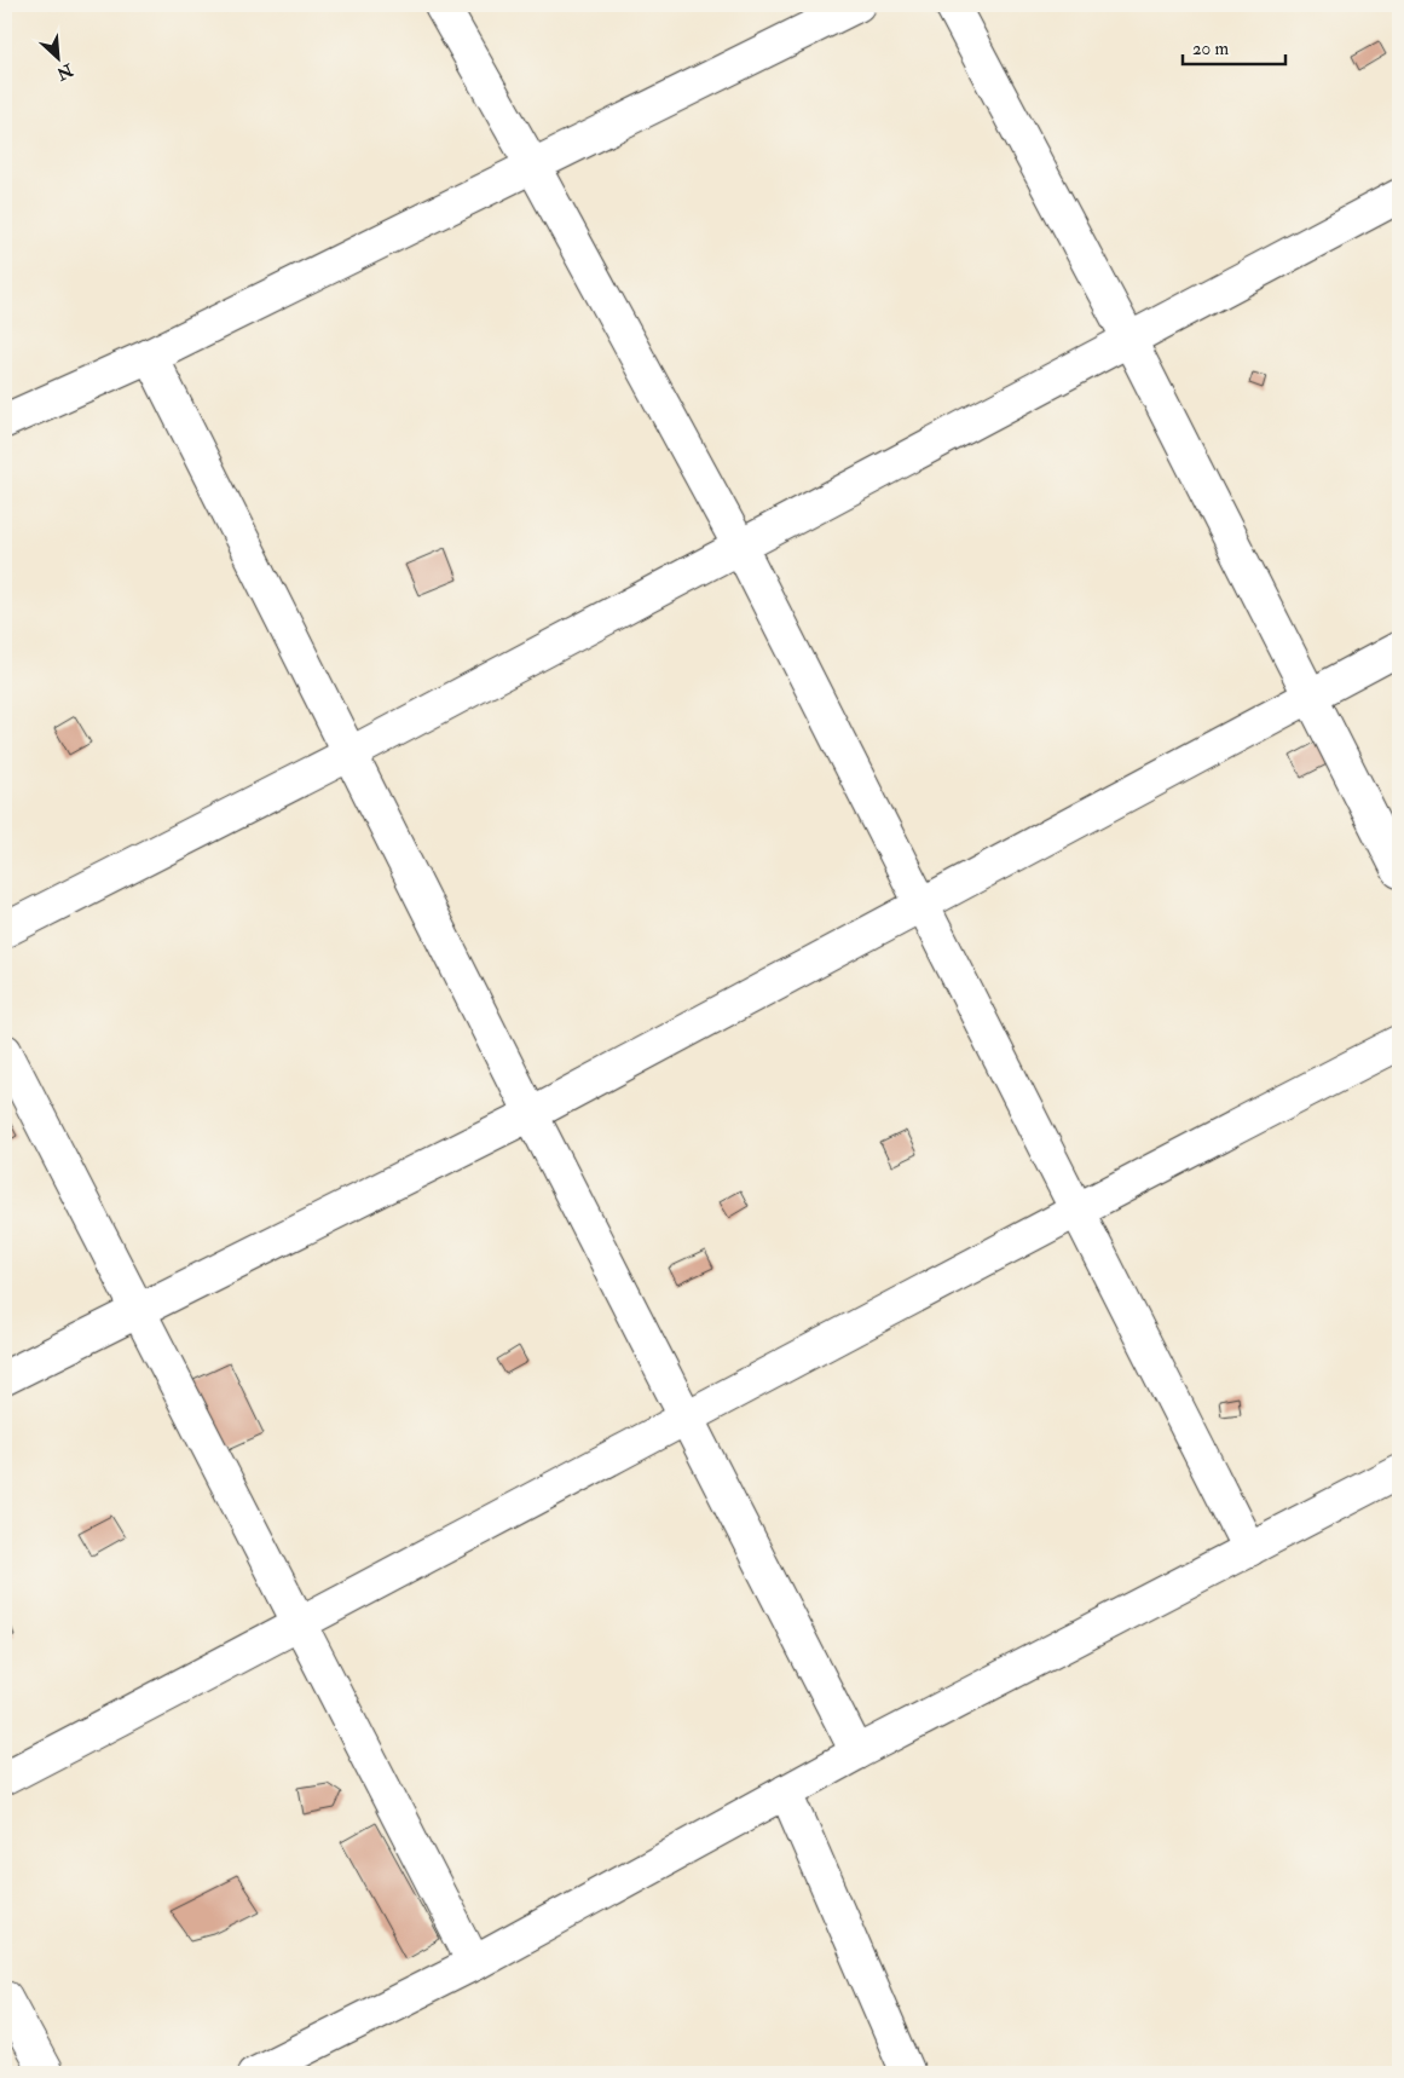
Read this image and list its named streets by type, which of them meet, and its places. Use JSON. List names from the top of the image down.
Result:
{
  "scale_bar": "20 m",
  "north": "bottom right"
}
